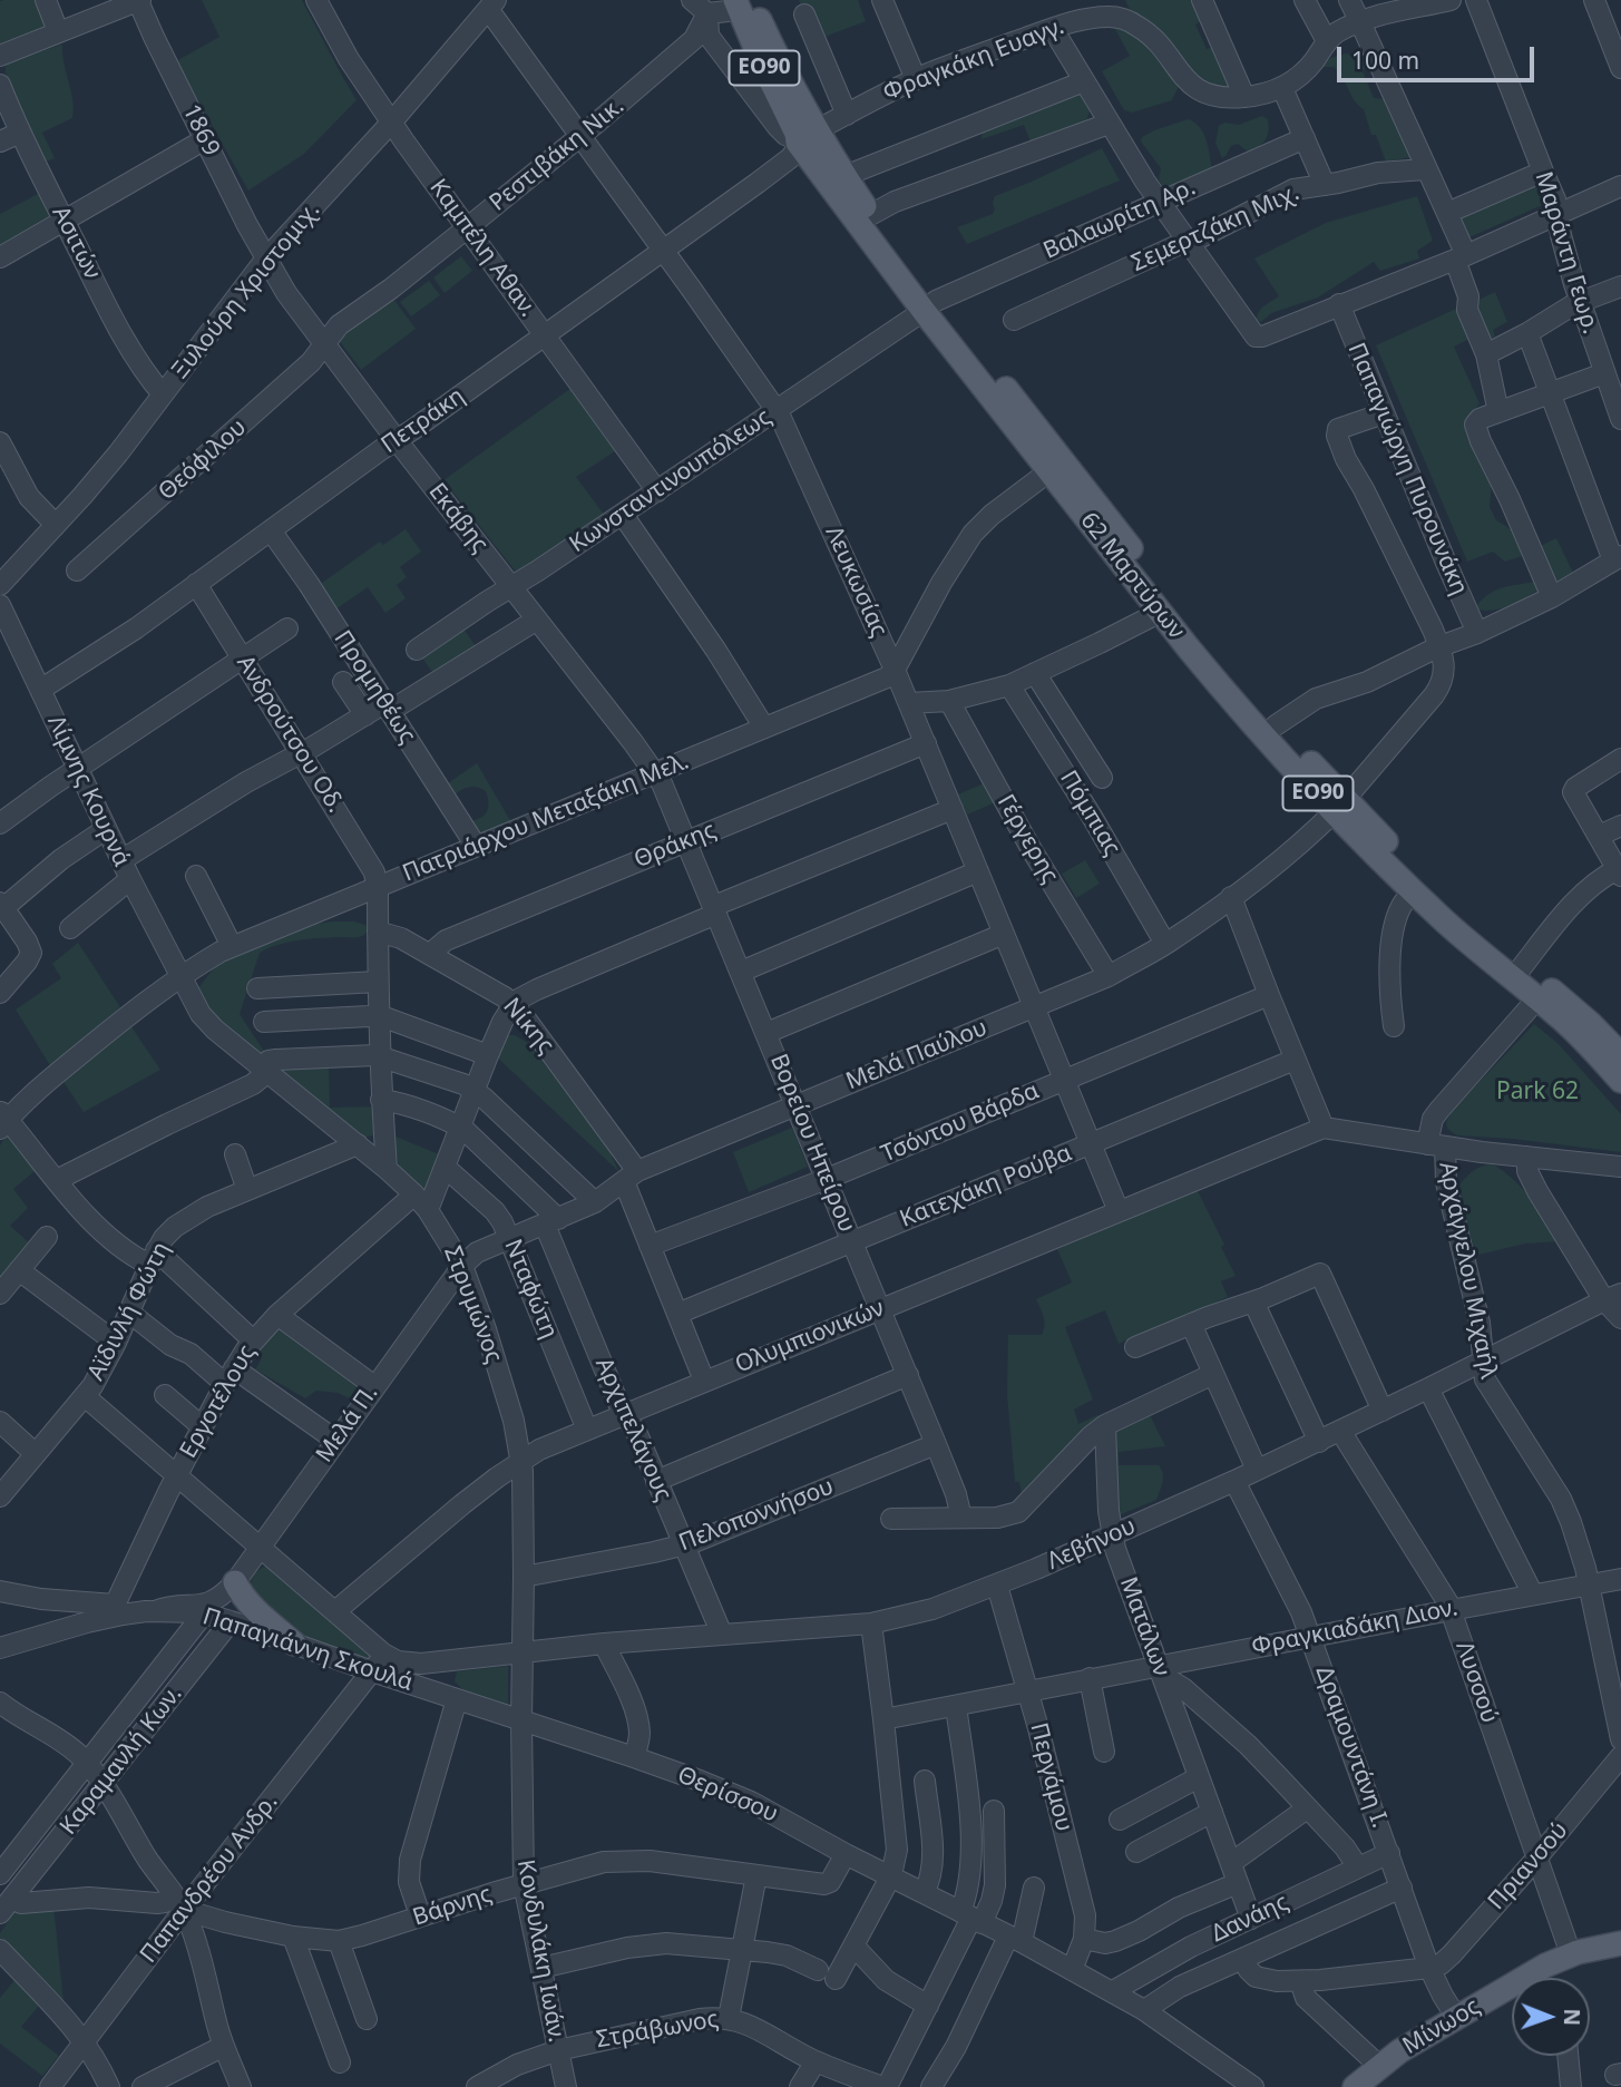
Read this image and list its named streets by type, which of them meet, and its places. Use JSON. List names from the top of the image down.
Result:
{
  "streets": {
    "main road": ["ΕΟ90", "62 Μαρτύρων", "Μίνωος"],
    "street": [
      "Φραγκάκη Ευαγγ.",
      "1869",
      "Ρεστιβάκη Νικ.",
      "Βαλαωρίτη Αρ.",
      "Σεμερτζάκη Μιχ.",
      "Ασιτών",
      "Καμπέλη Αθαν.",
      "Μαράντη Γεωρ.",
      "Ξυλούρη Χριστομιχ.",
      "Πετράκη",
      "Θεόφιλου",
      "Παπαγιώργη Πυρουνάκη",
      "Κωνσταντινουπόλεως",
      "Εκάβης",
      "Λευκωσίας",
      "Προμηθέως",
      "Ανδρούτσου Οδ.",
      "Λίμνης Κουρνά",
      "Πόμπιας",
      "Πατριάρχου Μεταξάκη Μελ.",
      "Γέργερης",
      "Θράκης",
      "Νίκης",
      "Μελά Παύλου",
      "Τσόντου Βάρδα",
      "Βορείου Ηπείρου",
      "Κατεχάκη Ρούβα",
      "Αρχάγγελου Μιχαήλ",
      "Νταφώτη",
      "Στρυμώνος",
      "Αϊδινλή Φώτη",
      "Ολυμπιονικών",
      "Εργοτέλους",
      "Μελά Π.",
      "Αρχιπελάγους",
      "Πελοποννήσου",
      "Λεβήνου",
      "Ματάλων",
      "Φραγκιαδάκη Διον.",
      "Παπαγιάννη Σκουλά",
      "Λυσσού",
      "Δραμουντάνη Ι.",
      "Καραμανλή Κων.",
      "Περγάμου",
      "Θερίσσου",
      "Πριανσού",
      "Παπανδρέου Ανδρ.",
      "Βάρνης",
      "Δανάης",
      "Κονδυλάκη Ιωάν.",
      "Στράβωνος"
    ]
  },
  "crossings": [
    ["Φραγκάκη Ευαγγ.", "Πετράκη"],
    ["Φραγκάκη Ευαγγ.", "62 Μαρτύρων"],
    ["1869", "Ξυλούρη Χριστομιχ."],
    ["1869", "Εκάβης"],
    ["Ρεστιβάκη Νικ.", "Καμπέλη Αθαν."],
    ["Ρεστιβάκη Νικ.", "Θεόφιλου"],
    ["Ρεστιβάκη Νικ.", "Εκάβης"],
    ["Ρεστιβάκη Νικ.", "Λευκωσίας"],
    ["Βαλαωρίτη Αρ.", "Κωνσταντινουπόλεως"],
    ["Βαλαωρίτη Αρ.", "62 Μαρτύρων"],
    ["Ασιτών", "Ξυλούρη Χριστομιχ."],
    ["Καμπέλη Αθαν.", "Ξυλούρη Χριστομιχ."],
    ["Καμπέλη Αθαν.", "Πετράκη"],
    ["Καμπέλη Αθαν.", "Κωνσταντινουπόλεως"],
    ["Ξυλούρη Χριστομιχ.", "Εκάβης"],
    ["Ξυλούρη Χριστομιχ.", "Λευκωσίας"],
    ["Πετράκη", "Εκάβης"],
    ["Πετράκη", "62 Μαρτύρων"],
    ["Πετράκη", "Λευκωσίας"],
    ["Πετράκη", "Προμηθέως"],
    ["Πετράκη", "Ανδρούτσου Οδ."],
    ["Πετράκη", "Λίμνης Κουρνά"],
    ["Θεόφιλου", "Εκάβης"],
    ["Παπαγιώργη Πυρουνάκη", "Μελά Παύλου"],
    ["Κωνσταντινουπόλεως", "Εκάβης"],
    ["Κωνσταντινουπόλεως", "62 Μαρτύρων"],
    ["Κωνσταντινουπόλεως", "Λευκωσίας"],
    ["Εκάβης", "Πατριάρχου Μεταξάκη Μελ."],
    ["Εκάβης", "Βορείου Ηπείρου"],
    ["62 Μαρτύρων", "Μελά Παύλου"],
    ["Λευκωσίας", "Πατριάρχου Μεταξάκη Μελ."],
    ["Λευκωσίας", "Θράκης"],
    ["Λευκωσίας", "Μελά Παύλου"],
    ["Λευκωσίας", "Τσόντου Βάρδα"],
    ["Λευκωσίας", "Κατεχάκη Ρούβα"],
    ["Λευκωσίας", "Ολυμπιονικών"],
    ["Προμηθέως", "Πατριάρχου Μεταξάκη Μελ."],
    ["Ανδρούτσου Οδ.", "Πατριάρχου Μεταξάκη Μελ."],
    ["Λίμνης Κουρνά", "Πατριάρχου Μεταξάκη Μελ."],
    ["Λίμνης Κουρνά", "Στρυμώνος"],
    ["Πόμπιας", "Μελά Παύλου"],
    ["Πατριάρχου Μεταξάκη Μελ.", "Βορείου Ηπείρου"],
    ["Πατριάρχου Μεταξάκη Μελ.", "Στρυμώνος"],
    ["Γέργερης", "Μελά Παύλου"],
    ["Θράκης", "Νίκης"],
    ["Θράκης", "Βορείου Ηπείρου"],
    ["Νίκης", "Μελά Παύλου"],
    ["Νίκης", "Τσόντου Βάρδα"],
    ["Νίκης", "Κατεχάκη Ρούβα"],
    ["Νίκης", "Ολυμπιονικών"],
    ["Μελά Παύλου", "Βορείου Ηπείρου"],
    ["Μελά Παύλου", "Νταφώτη"],
    ["Μελά Παύλου", "Στρυμώνος"],
    ["Μελά Παύλου", "Μελά Π."],
    ["Μελά Παύλου", "Αρχιπελάγους"],
    ["Τσόντου Βάρδα", "Βορείου Ηπείρου"],
    ["Βορείου Ηπείρου", "Κατεχάκη Ρούβα"],
    ["Βορείου Ηπείρου", "Ολυμπιονικών"],
    ["Βορείου Ηπείρου", "Πελοποννήσου"],
    ["Αρχάγγελου Μιχαήλ", "Λεβήνου"],
    ["Αρχάγγελου Μιχαήλ", "Φραγκιαδάκη Διον."],
    ["Νταφώτη", "Ολυμπιονικών"],
    ["Στρυμώνος", "Αϊδινλή Φώτη"],
    ["Στρυμώνος", "Ολυμπιονικών"],
    ["Στρυμώνος", "Εργοτέλους"],
    ["Στρυμώνος", "Μελά Π."],
    ["Στρυμώνος", "Πελοποννήσου"],
    ["Στρυμώνος", "Λεβήνου"],
    ["Στρυμώνος", "Κονδυλάκη Ιωάν."],
    ["Ολυμπιονικών", "Αρχιπελάγους"],
    ["Εργοτέλους", "Παπαγιάννη Σκουλά"],
    ["Μελά Π.", "Παπαγιάννη Σκουλά"],
    ["Αρχιπελάγους", "Πελοποννήσου"],
    ["Αρχιπελάγους", "Λεβήνου"],
    ["Λεβήνου", "Ματάλων"],
    ["Λεβήνου", "Λυσσού"],
    ["Λεβήνου", "Δραμουντάνη Ι."],
    ["Λεβήνου", "Περγάμου"],
    ["Λεβήνου", "Παπανδρέου Ανδρ."],
    ["Λεβήνου", "Κονδυλάκη Ιωάν."],
    ["Ματάλων", "Φραγκιαδάκη Διον."],
    ["Ματάλων", "Δανάης"],
    ["Φραγκιαδάκη Διον.", "Λυσσού"],
    ["Φραγκιαδάκη Διον.", "Δραμουντάνη Ι."],
    ["Φραγκιαδάκη Διον.", "Περγάμου"],
    ["Παπαγιάννη Σκουλά", "Καραμανλή Κων."],
    ["Παπαγιάννη Σκουλά", "Θερίσσου"],
    ["Παπαγιάννη Σκουλά", "Παπανδρέου Ανδρ."],
    ["Παπαγιάννη Σκουλά", "Κονδυλάκη Ιωάν."],
    ["Λυσσού", "Πριανσού"],
    ["Λυσσού", "Μίνωος"],
    ["Δραμουντάνη Ι.", "Πριανσού"],
    ["Δραμουντάνη Ι.", "Δανάης"],
    ["Δραμουντάνη Ι.", "Μίνωος"],
    ["Καραμανλή Κων.", "Παπανδρέου Ανδρ."],
    ["Καραμανλή Κων.", "Βάρνης"],
    ["Περγάμου", "Θερίσσου"],
    ["Θερίσσου", "Βάρνης"],
    ["Θερίσσου", "Δανάης"],
    ["Θερίσσου", "Κονδυλάκη Ιωάν."],
    ["Παπανδρέου Ανδρ.", "Βάρνης"],
    ["Βάρνης", "Κονδυλάκη Ιωάν."],
    ["Κονδυλάκη Ιωάν.", "Στράβωνος"]
  ],
  "parks": ["Park 62"],
  "scale_bar": "100 m",
  "north": "right"
}
